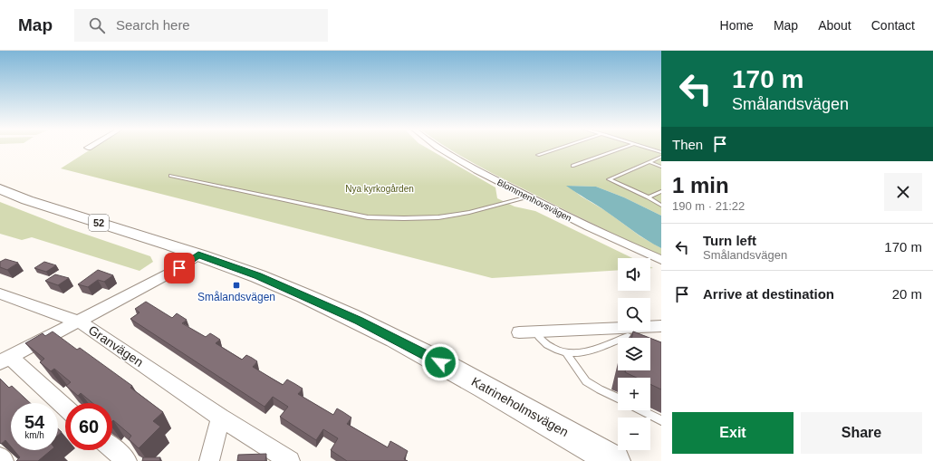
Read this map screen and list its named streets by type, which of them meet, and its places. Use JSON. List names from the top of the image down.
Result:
{
  "streets": {
    "main road": ["52", "Katrineholmsvägen"],
    "street": ["Blommenhovsvägen", "Granvägen"]
  },
  "parks": ["Nya kyrkogården"],
  "places": {
    "transit": ["Smålandsvägen"]
  },
  "page": {
    "header": "Map",
    "search": "Search here",
    "nav": [
      "Home",
      "Map",
      "About",
      "Contact"
    ],
    "turn": ["170 m", "Smålandsvägen"],
    "then": "Then",
    "heading": ["1 min", "190 m · 21:22"],
    "list": [
      {
        "name": "Turn left",
        "note": "Smålandsvägen",
        "value": "170 m"
      },
      {
        "name": "Arrive at destination",
        "value": "20 m"
      }
    ],
    "map_buttons": ["+", "−"],
    "speed": "54 km/h",
    "limit": "60",
    "buttons": ["Exit", "Share"]
  }
}
